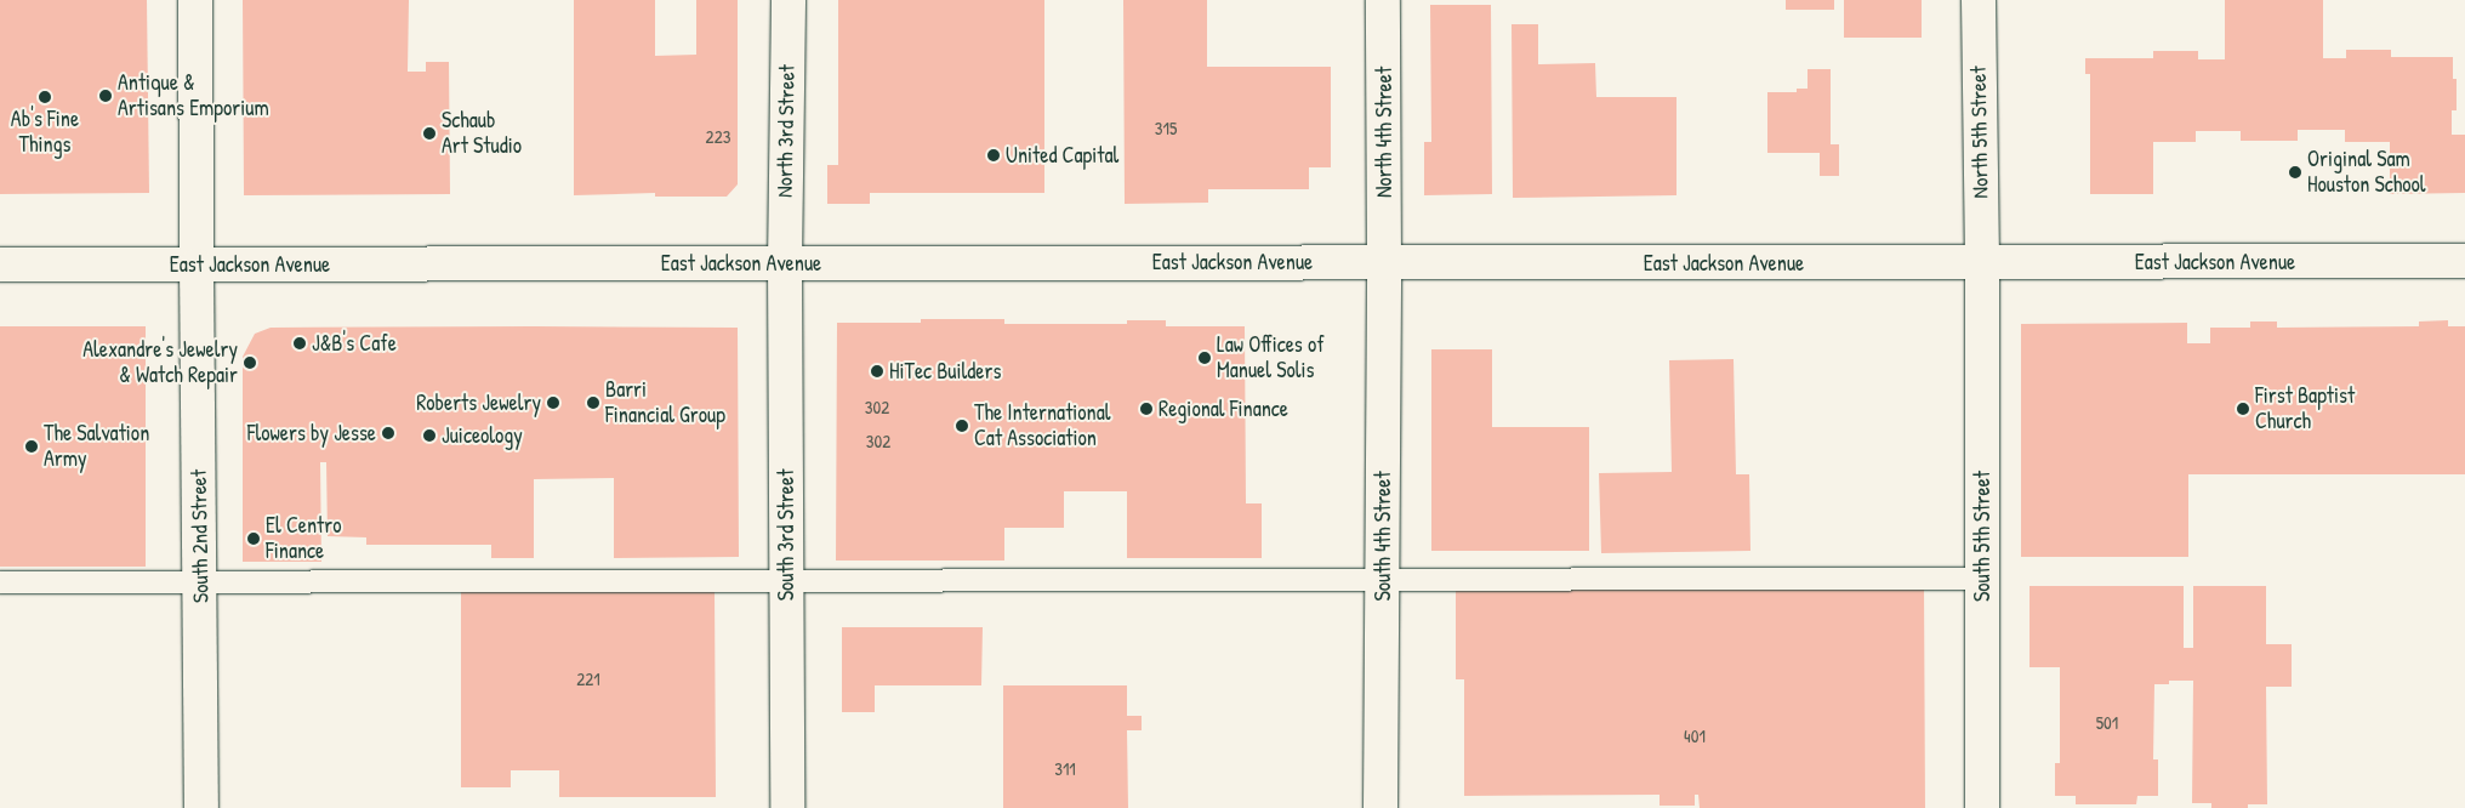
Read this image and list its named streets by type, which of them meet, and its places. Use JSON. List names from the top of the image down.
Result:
{
  "streets": {
    "street": [
      "North 3rd Street",
      "North 4th Street",
      "North 5th Street",
      "East Jackson Avenue",
      "South 3rd Street",
      "South 2nd Street",
      "South 4th Street",
      "South 5th Street"
    ]
  },
  "crossings": [
    ["North 3rd Street", "East Jackson Avenue"],
    ["North 3rd Street", "South 3rd Street"],
    ["North 4th Street", "East Jackson Avenue"],
    ["North 4th Street", "South 4th Street"],
    ["North 5th Street", "East Jackson Avenue"],
    ["North 5th Street", "South 5th Street"],
    ["East Jackson Avenue", "South 3rd Street"],
    ["East Jackson Avenue", "South 2nd Street"],
    ["East Jackson Avenue", "South 4th Street"],
    ["East Jackson Avenue", "South 5th Street"]
  ],
  "places": [
    "Antique & Artisans Emporium",
    "Ab's Fine Things",
    "Schaub Art Studio",
    "United Capital",
    "Original Sam Houston School",
    "J&B's Cafe",
    "Law Offices of Manuel Solis",
    "Alexandre's Jewelry & Watch Repair",
    "HiTec Builders",
    "Roberts Jewelry",
    "Barri Financial Group",
    "Regional Finance",
    "First Baptist Church",
    "The International Cat Association",
    "Flowers by Jesse",
    "Juiceology",
    "The Salvation Army",
    "El Centro Finance"
  ],
  "house_numbers": [
    "315",
    "223",
    "302",
    "302",
    "221",
    "501",
    "401",
    "311"
  ]
}
